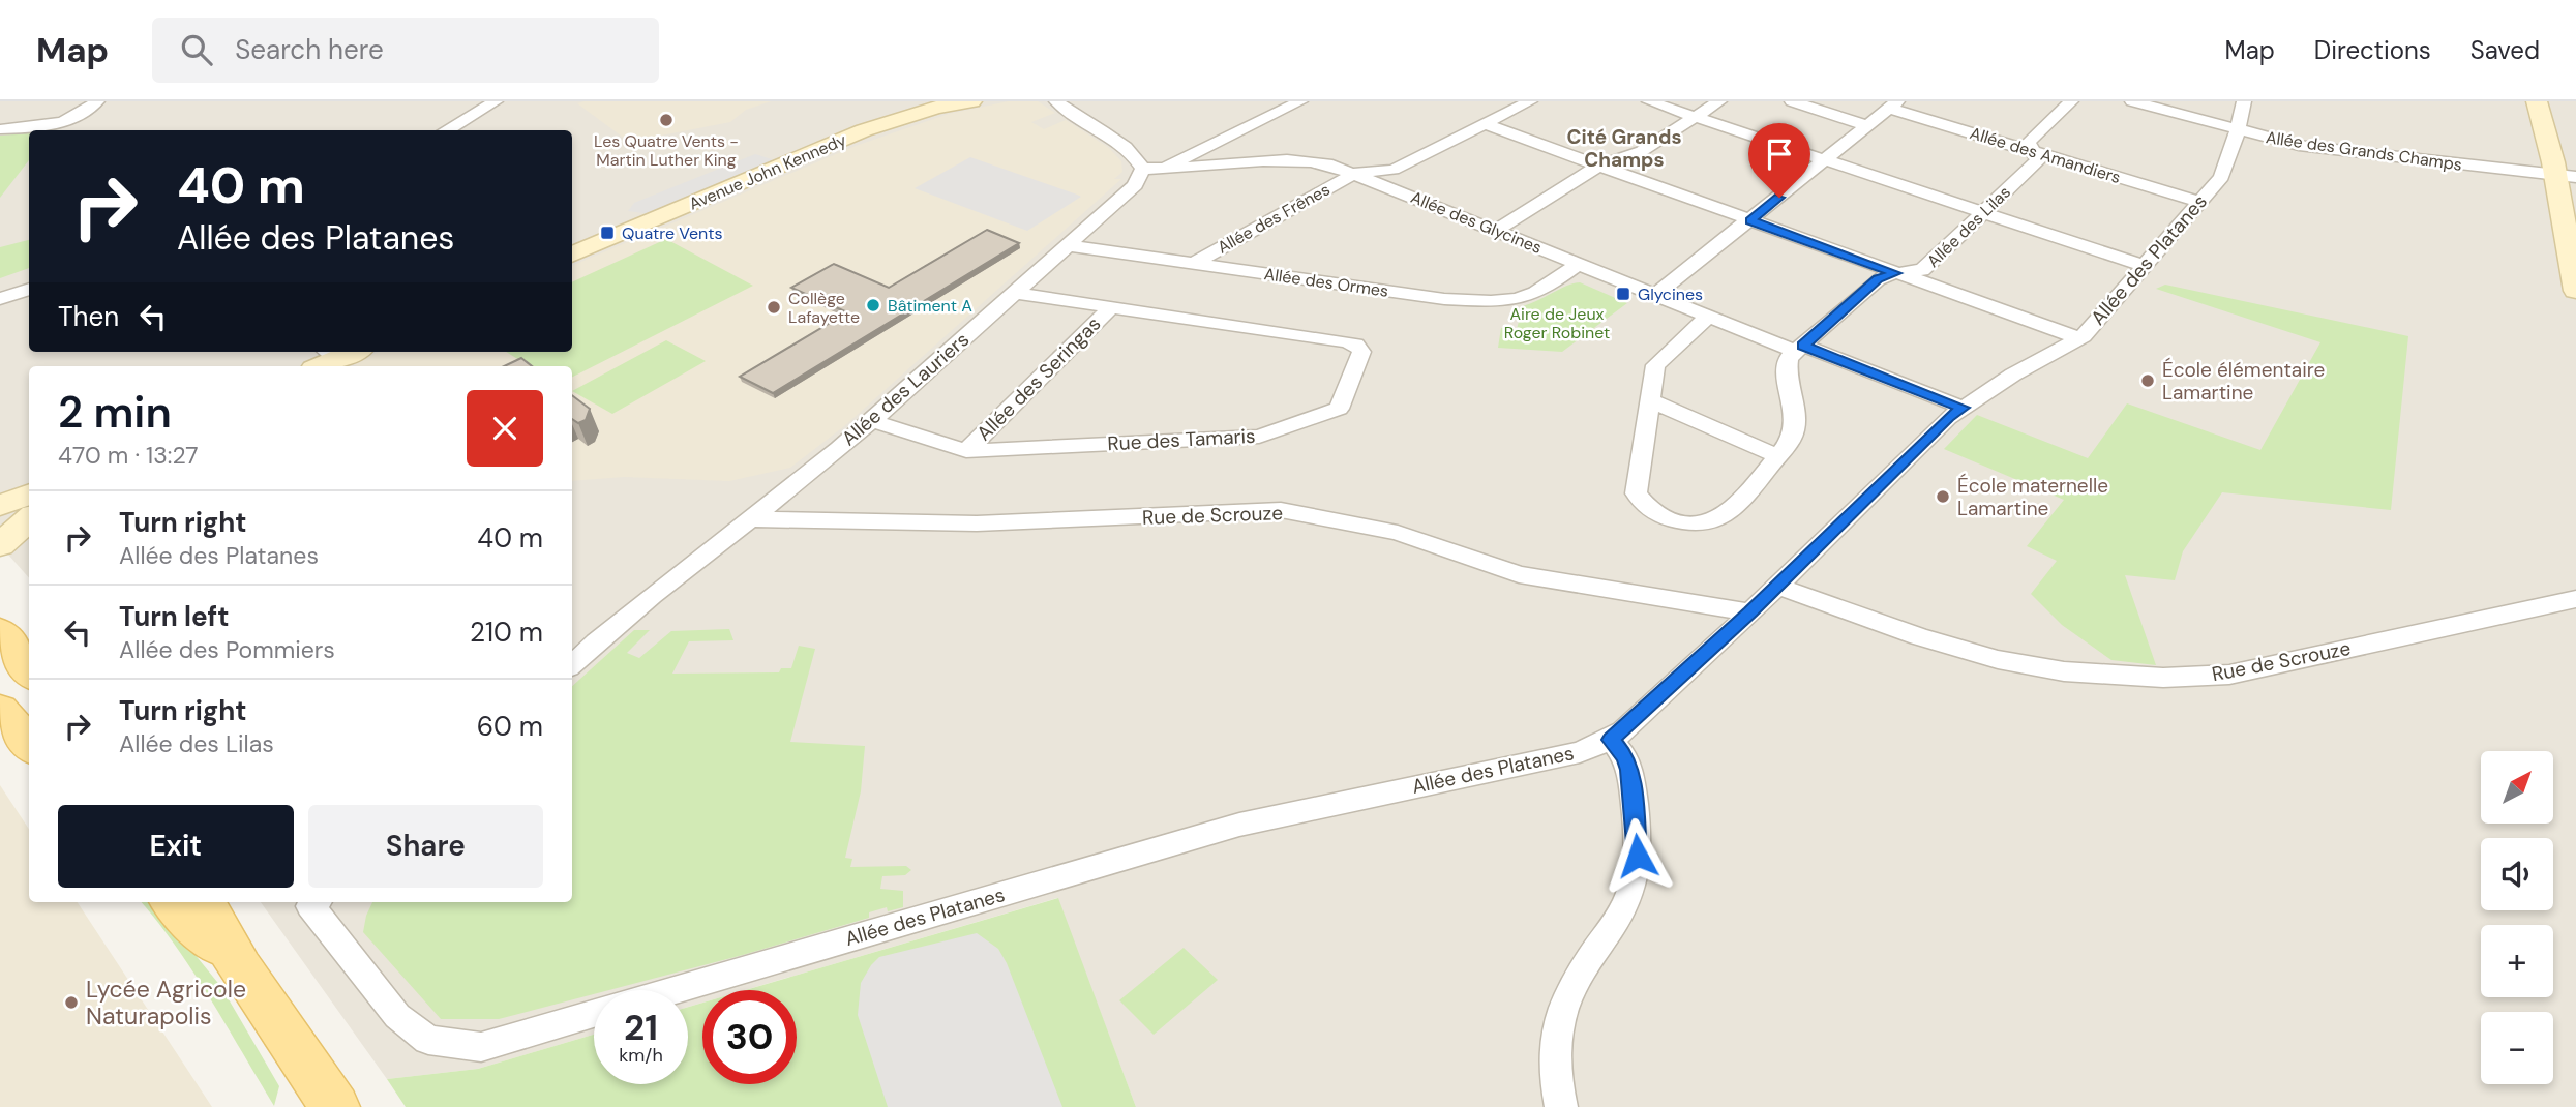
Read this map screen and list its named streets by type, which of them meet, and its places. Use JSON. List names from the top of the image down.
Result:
{
  "streets": {
    "main road": ["Avenue John Kennedy"],
    "street": [
      "Allée des Grands Champs",
      "Allée des Amandiers",
      "Allée des Frênes",
      "Allée des Glycines",
      "Allée des Lilas",
      "Allée des Platanes",
      "Allée des Ormes",
      "Allée des Seringas",
      "Allée des Lauriers",
      "Rue des Tamaris",
      "Rue de Scrouze"
    ]
  },
  "crossings": [
    ["Allée des Grands Champs", "Allée des Platanes"],
    ["Allée des Amandiers", "Allée des Lilas"],
    ["Allée des Amandiers", "Allée des Platanes"],
    ["Allée des Frênes", "Allée des Glycines"],
    ["Allée des Frênes", "Allée des Ormes"],
    ["Allée des Glycines", "Allée des Lilas"],
    ["Allée des Glycines", "Allée des Ormes"],
    ["Allée des Glycines", "Allée des Lauriers"],
    ["Allée des Platanes", "Rue de Scrouze"],
    ["Allée des Ormes", "Allée des Lauriers"],
    ["Allée des Seringas", "Rue des Tamaris"],
    ["Allée des Lauriers", "Rue des Tamaris"],
    ["Allée des Lauriers", "Rue de Scrouze"]
  ],
  "districts": ["Cité Grands Champs"],
  "parks": ["Aire de Jeux Roger Robinet"],
  "places": {
    "other": [
      "Les Quatre Vents - Martin Luther King",
      "Bâtiment A",
      "Collège Lafayette",
      "École élémentaire Lamartine",
      "École maternelle Lamartine",
      "Lycée Agricole Naturapolis"
    ],
    "transit": ["Quatre Vents", "Glycines"]
  },
  "north": "top right",
  "page": {
    "header": "Map",
    "search": "Search here",
    "nav": ["Map", "Directions", "Saved"],
    "turn": ["40 m", "Allée des Platanes"],
    "then": "Then",
    "heading": ["2 min", "470 m · 13:27"],
    "list": [
      {
        "name": "Turn right",
        "note": "Allée des Platanes",
        "value": "40 m"
      },
      {
        "name": "Turn left",
        "note": "Allée des Pommiers",
        "value": "210 m"
      },
      {
        "name": "Turn right",
        "note": "Allée des Lilas",
        "value": "60 m"
      }
    ],
    "map_buttons": ["+", "−"],
    "buttons": ["Exit", "Share"],
    "speed": "21 km/h",
    "limit": "30"
  }
}
